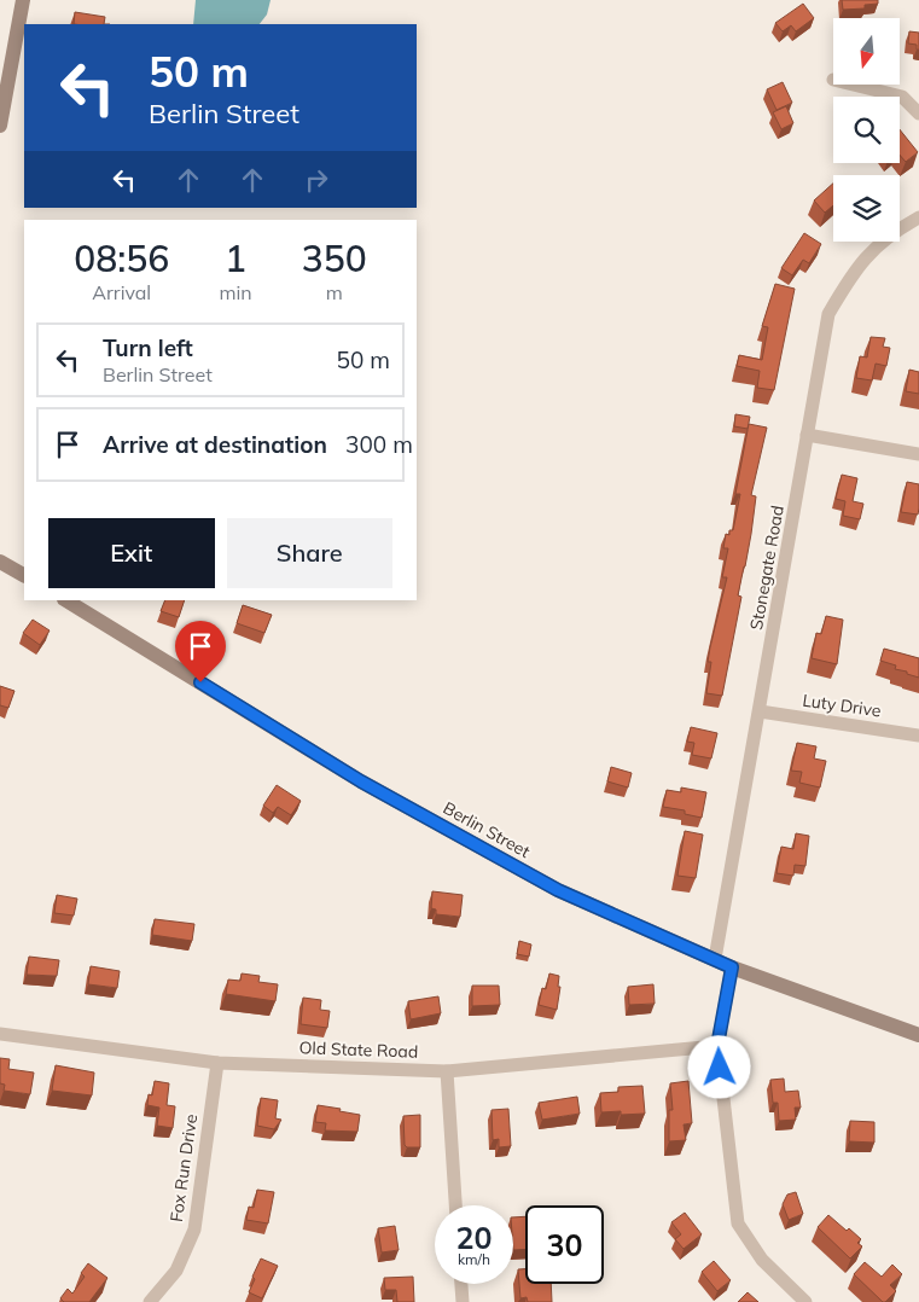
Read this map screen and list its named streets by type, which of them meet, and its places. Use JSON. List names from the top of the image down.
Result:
{
  "streets": {
    "main road": ["Berlin Street"],
    "street": [
      "Stonegate Road",
      "Luty Drive",
      "Old State Road",
      "Fox Run Drive"
    ]
  },
  "crossings": [
    ["Stonegate Road", "Luty Drive"],
    ["Stonegate Road", "Berlin Street"],
    ["Old State Road", "Fox Run Drive"]
  ],
  "north": "bottom",
  "page": {
    "turn": ["50 m", "Berlin Street"],
    "eta": [
      "08:56",
      "Arrival",
      "1",
      "min",
      "350",
      "m"
    ],
    "list": [
      {
        "name": "Turn left",
        "note": "Berlin Street",
        "value": "50 m"
      },
      {
        "name": "Arrive at destination",
        "value": "300 m"
      }
    ],
    "buttons": ["Exit", "Share"],
    "speed": "20 km/h",
    "limit": "30"
  }
}
